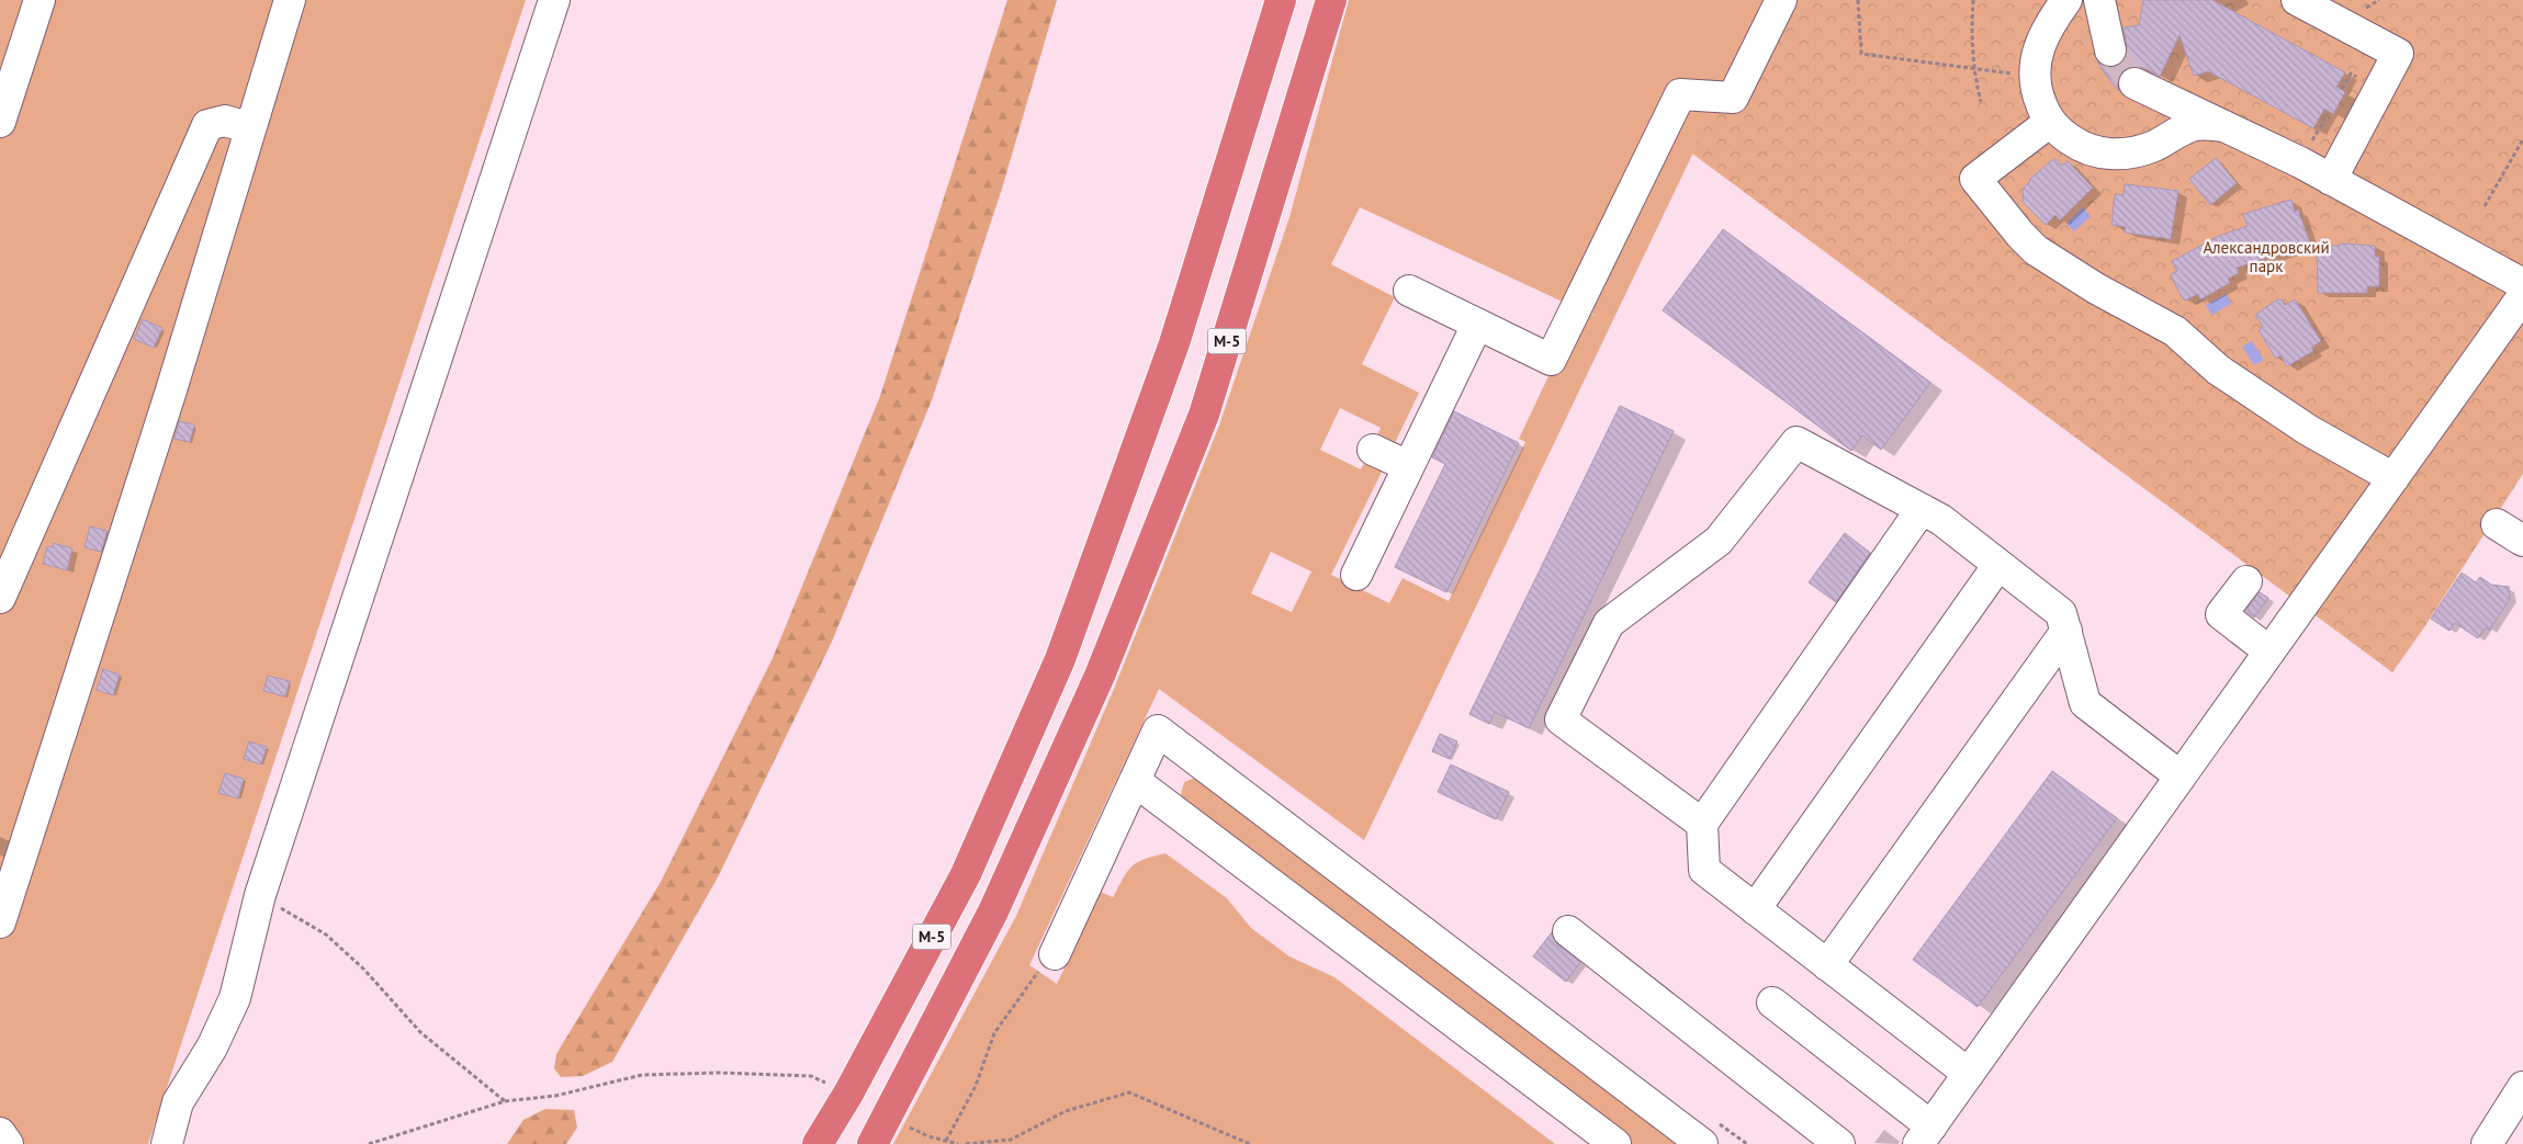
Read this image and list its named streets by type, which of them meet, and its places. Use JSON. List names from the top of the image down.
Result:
{
  "streets": {
    "highway": ["М-5"]
  },
  "parks": ["Александровский парк"]
}
